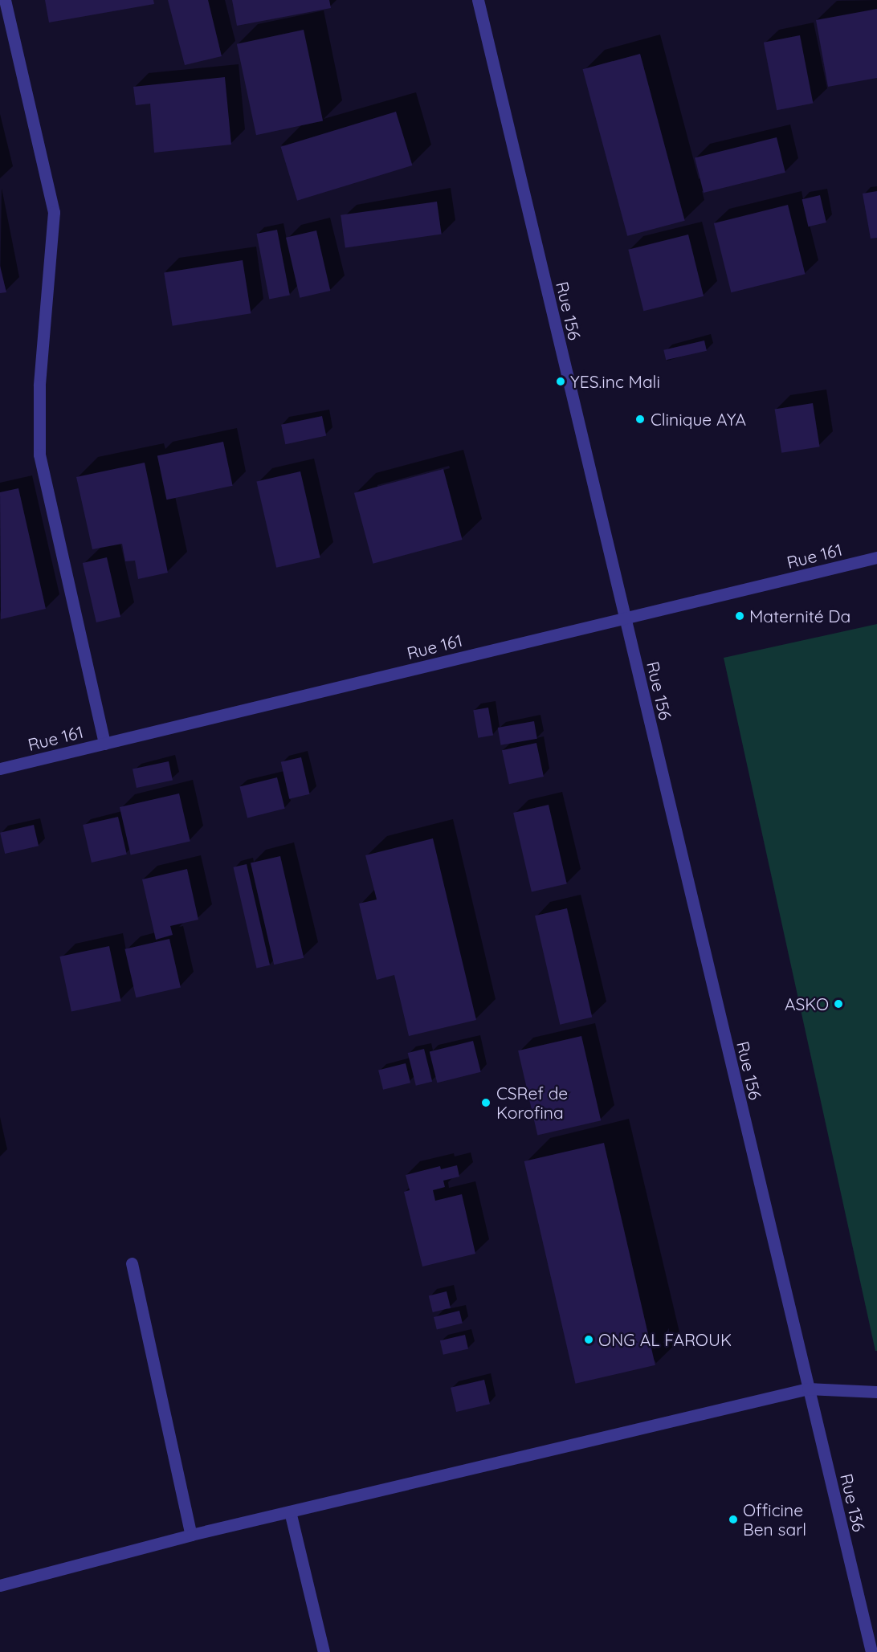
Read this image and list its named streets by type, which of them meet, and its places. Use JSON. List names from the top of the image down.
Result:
{
  "streets": {
    "street": ["Rue 156", "Rue 161", "Rue 136"]
  },
  "crossings": [
    ["Rue 156", "Rue 161"],
    ["Rue 156", "Rue 136"]
  ],
  "places": [
    "YES.inc Mali",
    "Clinique AYA",
    "Maternité Da",
    "ASKO",
    "CSRef de Korofina",
    "ONG AL FAROUK",
    "Officine Ben sarl"
  ]
}
